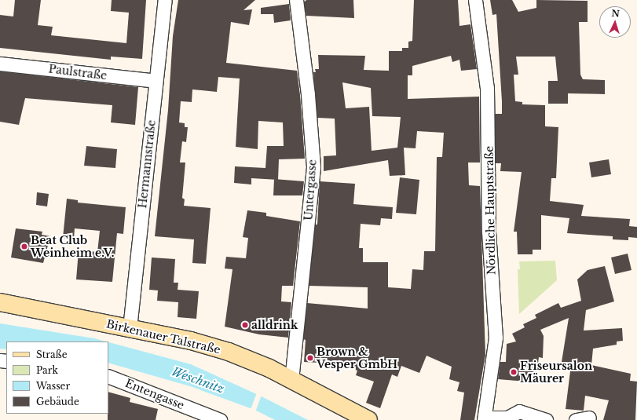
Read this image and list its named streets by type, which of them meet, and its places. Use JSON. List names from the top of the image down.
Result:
{
  "streets": {
    "main road": ["Birkenauer Talstraße"],
    "street": [
      "Paulstraße",
      "Hermannstraße",
      "Untergasse",
      "Nördliche Hauptstraße",
      "Entengasse"
    ]
  },
  "crossings": [
    ["Paulstraße", "Hermannstraße"],
    ["Hermannstraße", "Birkenauer Talstraße"],
    ["Untergasse", "Birkenauer Talstraße"]
  ],
  "water": ["Weschnitz"],
  "places": [
    "Beat Club Weinheim e.V.",
    "alldrink",
    "Brown & Vesper GmbH",
    "Friseursalon Mäurer"
  ],
  "legend": [
    "Straße",
    "Park",
    "Wasser",
    "Gebäude"
  ],
  "north": "top"
}
